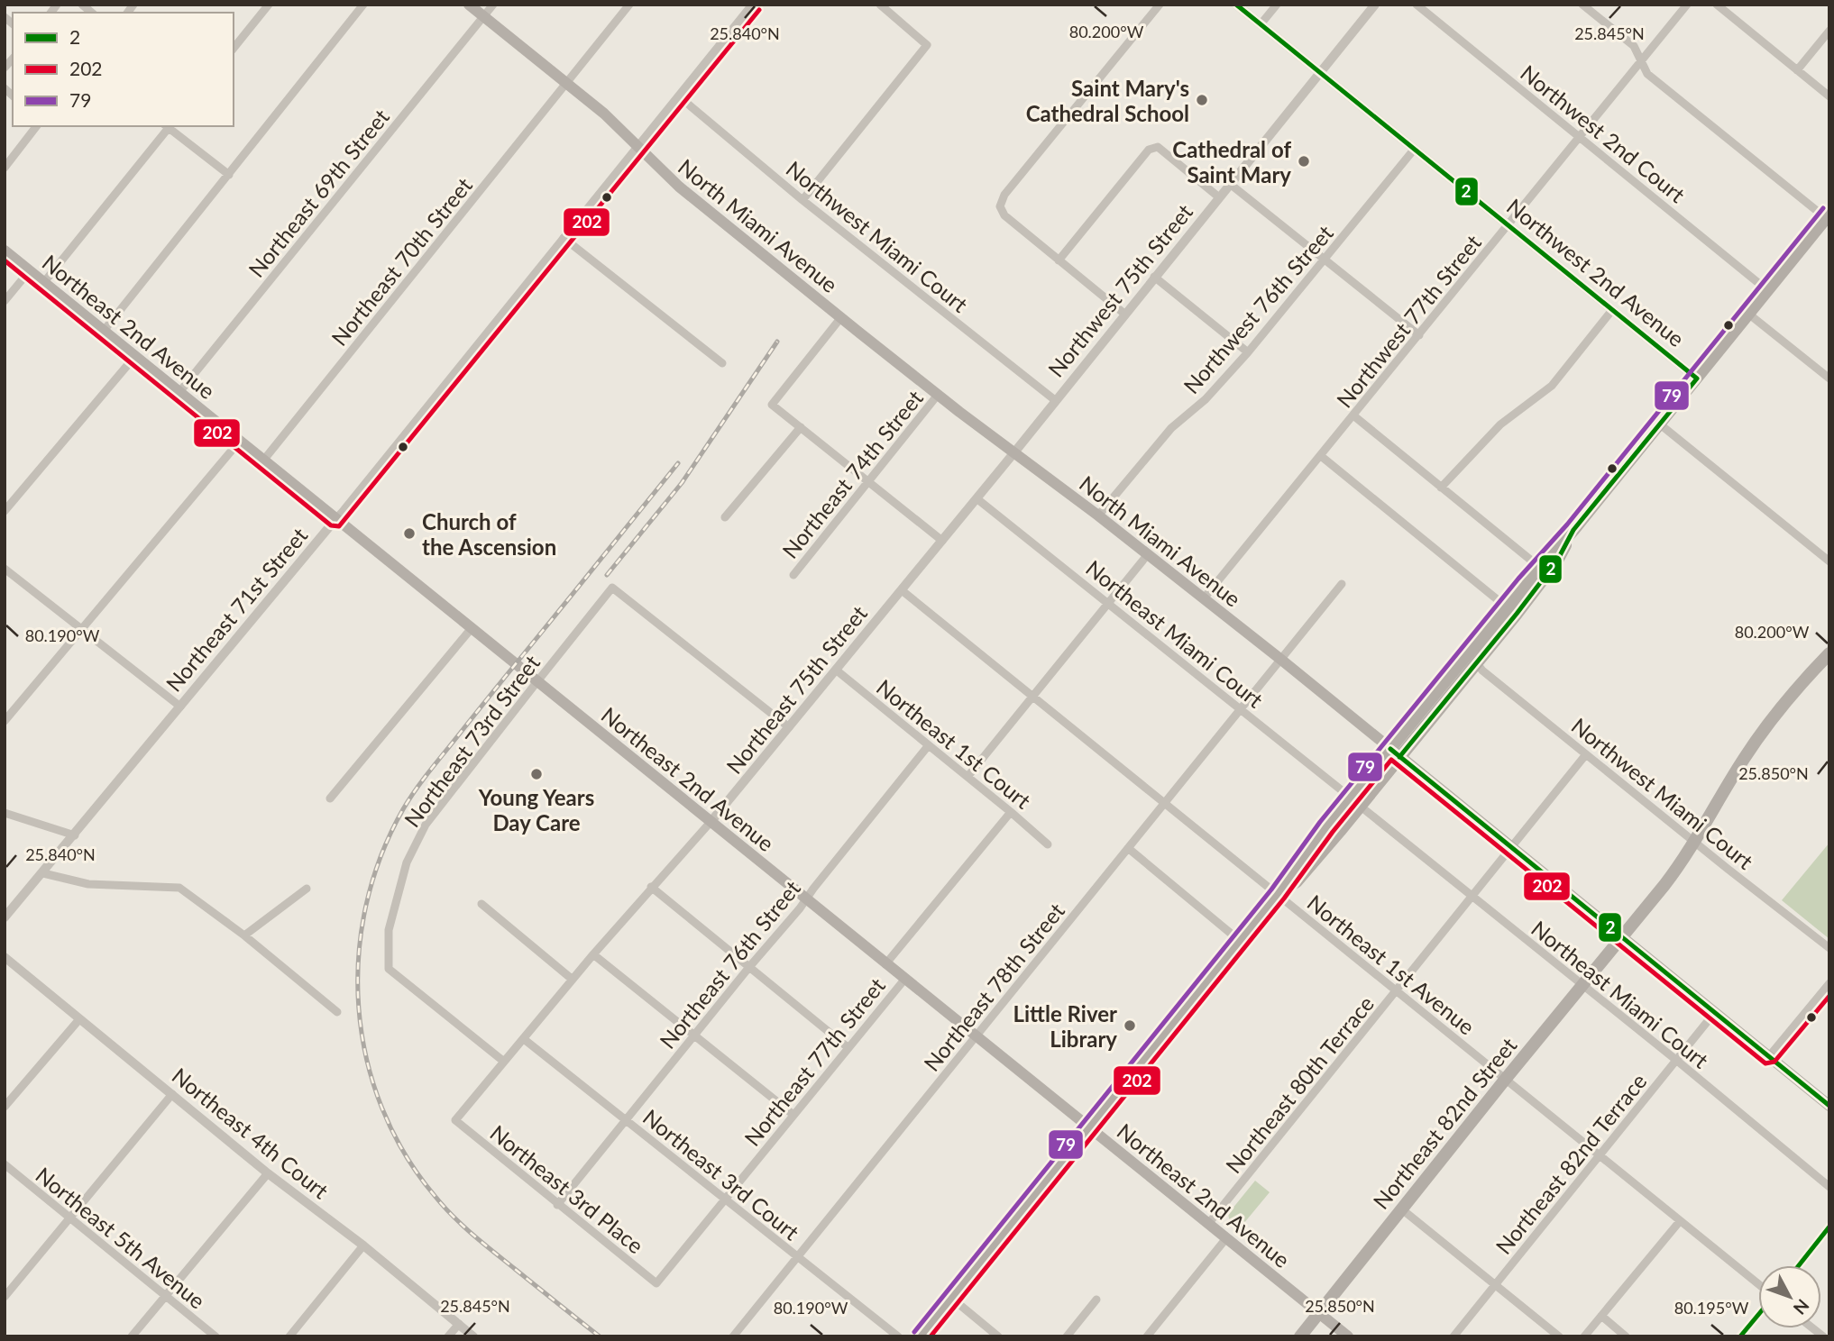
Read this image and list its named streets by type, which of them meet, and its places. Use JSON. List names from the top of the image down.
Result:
{
  "streets": {
    "main road": ["North Miami Avenue", "Northeast 2nd Avenue", "Northeast 82nd Street"],
    "street": [
      "Northwest 2nd Court",
      "Northeast 69th Street",
      "Northwest Miami Court",
      "Northeast 70th Street",
      "Northwest 2nd Avenue",
      "Northwest 75th Street",
      "Northwest 76th Street",
      "Northwest 77th Street",
      "Northeast 74th Street",
      "Northeast 71st Street",
      "Northeast Miami Court",
      "Northeast 75th Street",
      "Northeast 73rd Street",
      "Northeast 1st Court",
      "Northeast 76th Street",
      "Northeast 1st Avenue",
      "Northeast 78th Street",
      "Northeast 77th Street",
      "Northeast 80th Terrace",
      "Northeast 4th Court",
      "Northeast 82nd Terrace",
      "Northeast 3rd Court",
      "Northeast 3rd Place",
      "Northeast 5th Avenue"
    ]
  },
  "crossings": [
    ["Northwest 2nd Court", "Northwest 77th Street"],
    ["Northeast 69th Street", "North Miami Avenue"],
    ["Northeast 69th Street", "Northeast 2nd Avenue"],
    ["North Miami Avenue", "Northeast 70th Street"],
    ["North Miami Avenue", "Northwest 75th Street"],
    ["North Miami Avenue", "Northwest 76th Street"],
    ["North Miami Avenue", "Northwest 77th Street"],
    ["North Miami Avenue", "Northeast 74th Street"],
    ["North Miami Avenue", "Northeast 71st Street"],
    ["North Miami Avenue", "Northeast 75th Street"],
    ["North Miami Avenue", "Northeast 78th Street"],
    ["North Miami Avenue", "Northeast 80th Terrace"],
    ["North Miami Avenue", "Northeast 82nd Street"],
    ["North Miami Avenue", "Northeast 82nd Terrace"],
    ["Northwest Miami Court", "Northwest 75th Street"],
    ["Northwest Miami Court", "Northeast 71st Street"],
    ["Northwest Miami Court", "Northeast 80th Terrace"],
    ["Northwest Miami Court", "Northeast 82nd Street"],
    ["Northeast 70th Street", "Northeast 2nd Avenue"],
    ["Northwest 2nd Avenue", "Northwest 75th Street"],
    ["Northwest 2nd Avenue", "Northwest 76th Street"],
    ["Northwest 2nd Avenue", "Northwest 77th Street"],
    ["Northwest 75th Street", "Northeast 75th Street"],
    ["Northeast 2nd Avenue", "Northeast 71st Street"],
    ["Northeast 2nd Avenue", "Northeast 75th Street"],
    ["Northeast 2nd Avenue", "Northeast 73rd Street"],
    ["Northeast 2nd Avenue", "Northeast 76th Street"],
    ["Northeast 2nd Avenue", "Northeast 78th Street"],
    ["Northeast 2nd Avenue", "Northeast 77th Street"],
    ["Northeast 2nd Avenue", "Northeast 80th Terrace"],
    ["Northeast 2nd Avenue", "Northeast 82nd Street"],
    ["Northeast Miami Court", "Northeast 75th Street"],
    ["Northeast Miami Court", "Northeast 78th Street"],
    ["Northeast Miami Court", "Northeast 80th Terrace"],
    ["Northeast Miami Court", "Northeast 82nd Street"],
    ["Northeast Miami Court", "Northeast 82nd Terrace"],
    ["Northeast 75th Street", "Northeast 73rd Street"],
    ["Northeast 75th Street", "Northeast 1st Court"],
    ["Northeast 75th Street", "Northeast 1st Avenue"],
    ["Northeast 75th Street", "Northeast 3rd Court"],
    ["Northeast 75th Street", "Northeast 3rd Place"],
    ["Northeast 1st Court", "Northeast 76th Street"],
    ["Northeast 1st Court", "Northeast 77th Street"],
    ["Northeast 76th Street", "Northeast 3rd Court"],
    ["Northeast 76th Street", "Northeast 3rd Place"],
    ["Northeast 1st Avenue", "Northeast 78th Street"],
    ["Northeast 1st Avenue", "Northeast 80th Terrace"],
    ["Northeast 1st Avenue", "Northeast 82nd Street"],
    ["Northeast 1st Avenue", "Northeast 82nd Terrace"],
    ["Northeast 78th Street", "Northeast 3rd Court"],
    ["Northeast 77th Street", "Northeast 3rd Court"],
    ["Northeast 77th Street", "Northeast 3rd Place"]
  ],
  "places": [
    "Saint Mary's Cathedral School",
    "Cathedral of Saint Mary",
    "Church of the Ascension",
    "Young Years Day Care",
    "Little River Library"
  ],
  "lines": ["transit line 2", "transit line 202", "transit line 79"],
  "legend": ["2", "202", "79"],
  "north": "bottom right",
  "coordinates": [
    "80.200°W",
    "25.840°N",
    "25.845°N",
    "80.190°W",
    "25.850°N",
    "80.195°W"
  ]
}
